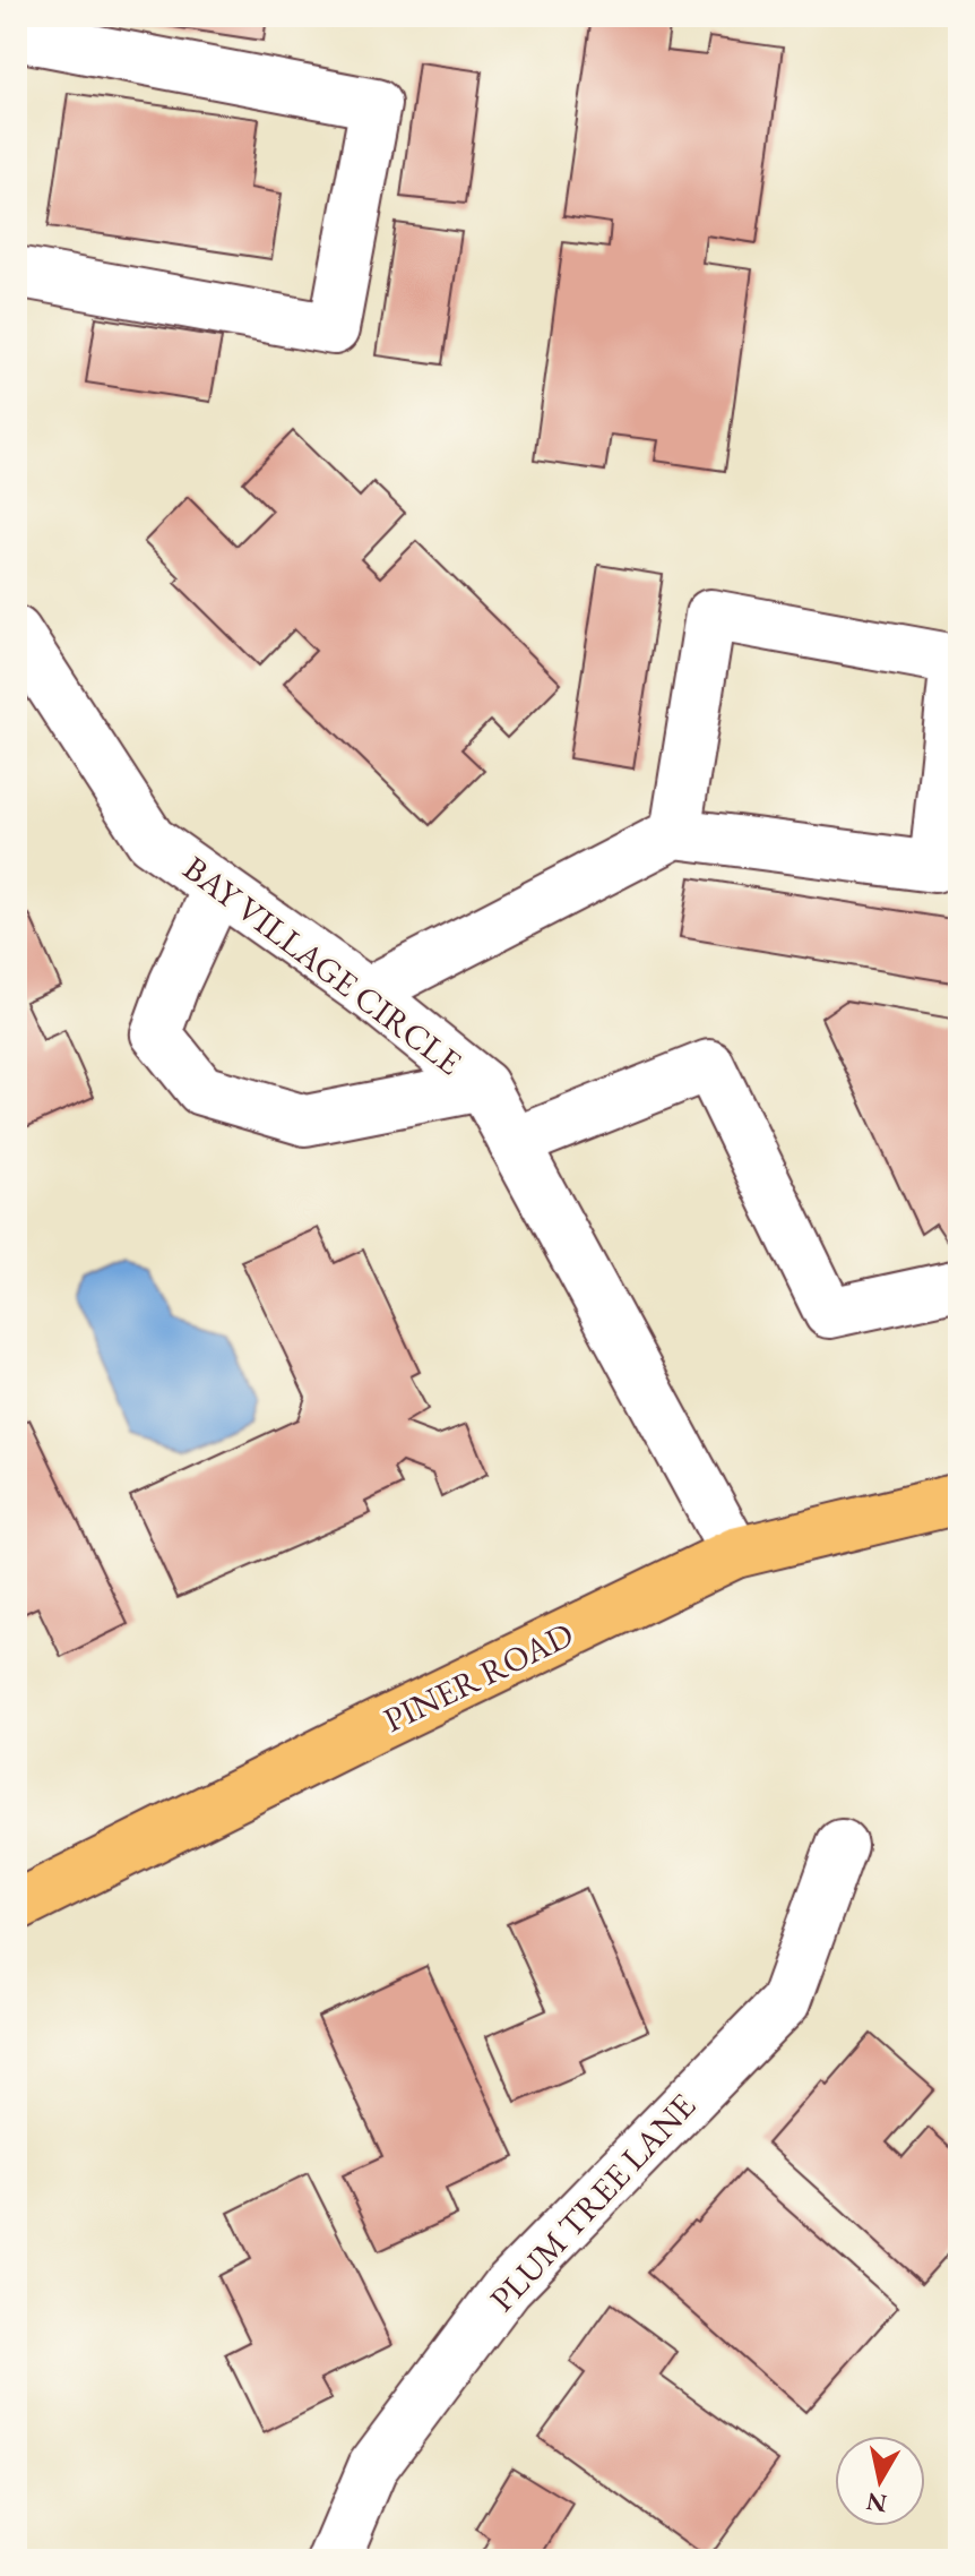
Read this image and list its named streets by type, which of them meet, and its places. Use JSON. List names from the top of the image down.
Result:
{
  "streets": {
    "main road": ["PINER ROAD"],
    "street": ["BAY VILLAGE CIRCLE", "PLUM TREE LANE"]
  },
  "crossings": [
    ["BAY VILLAGE CIRCLE", "PINER ROAD"]
  ],
  "north": "bottom"
}
